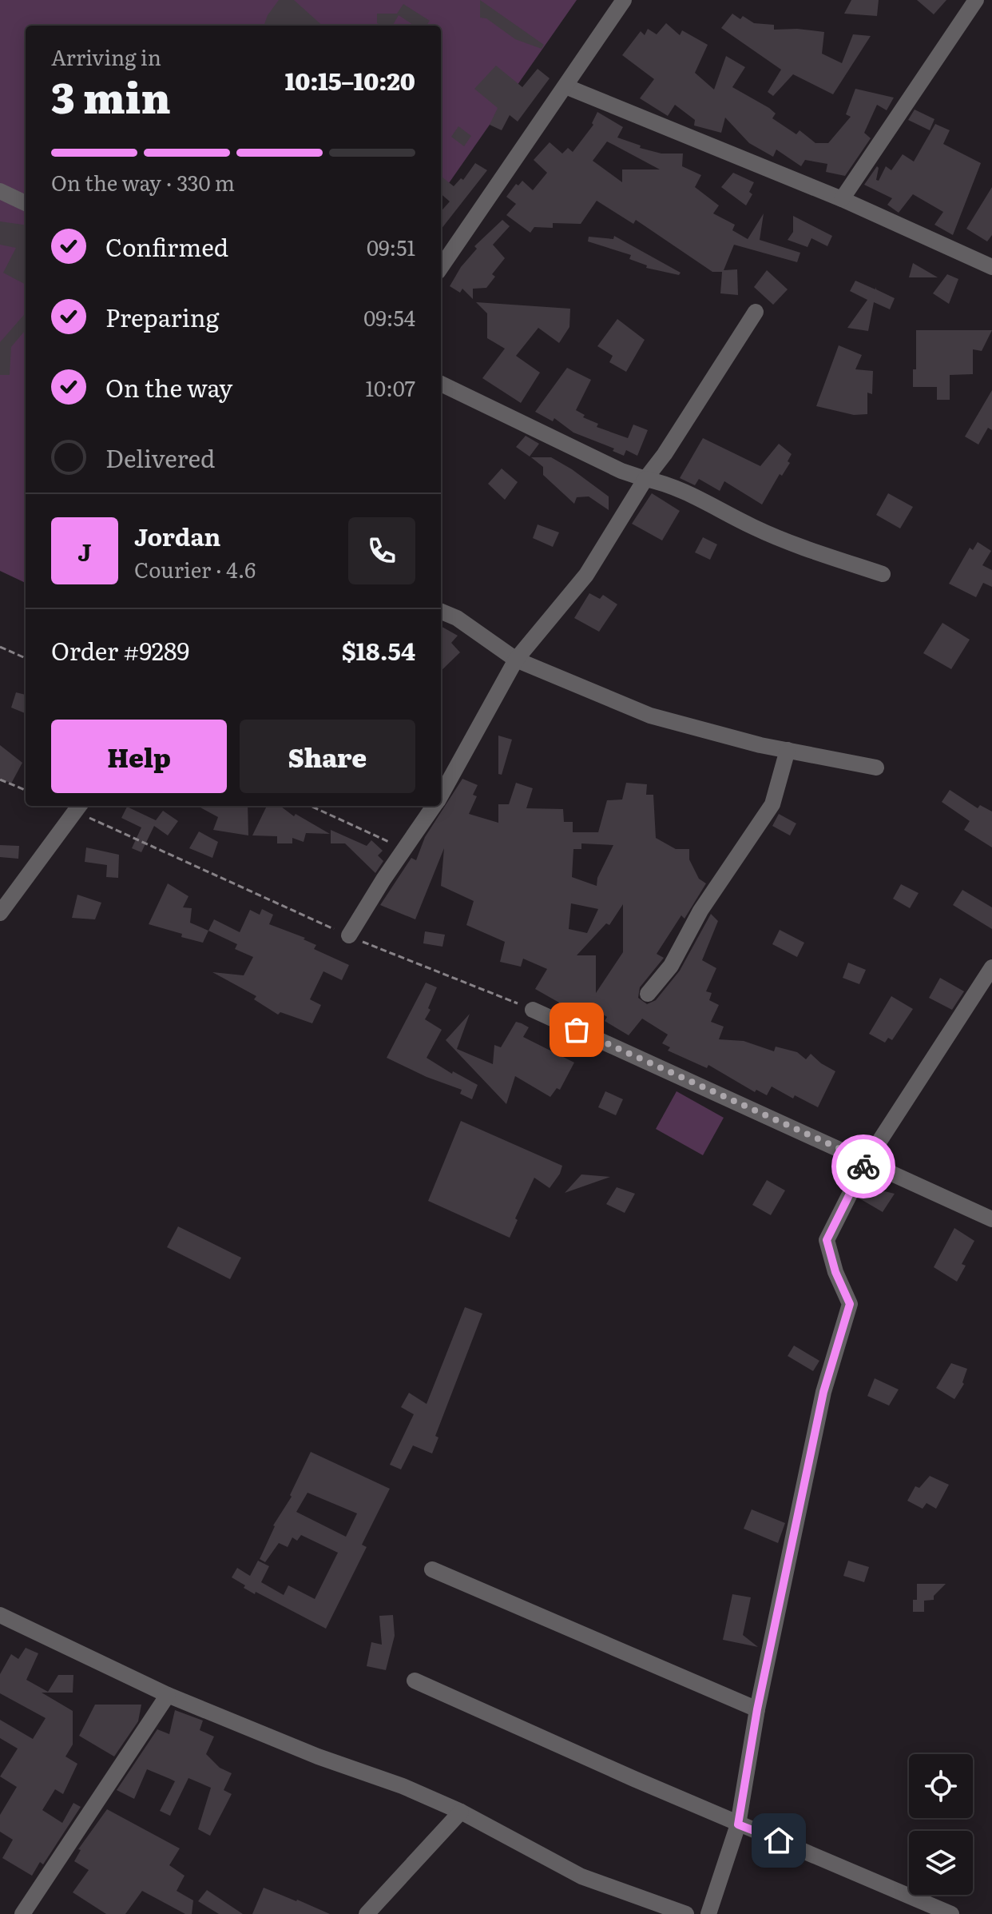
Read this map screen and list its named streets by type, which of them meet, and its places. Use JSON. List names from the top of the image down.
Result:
{
  "page": {
    "heading": ["3 min", "Arriving in", "10:15–10:20"],
    "panel": [
      "Jordan",
      "Courier · 4.6",
      "Order #9289",
      "$18.54"
    ],
    "bar": "On the way · 330 m",
    "list": [
      ["Confirmed", "09:51"],
      ["Preparing", "09:54"],
      ["On the way", "10:07"],
      "Delivered"
    ],
    "round": "J",
    "buttons": ["Help", "Share"]
  }
}
